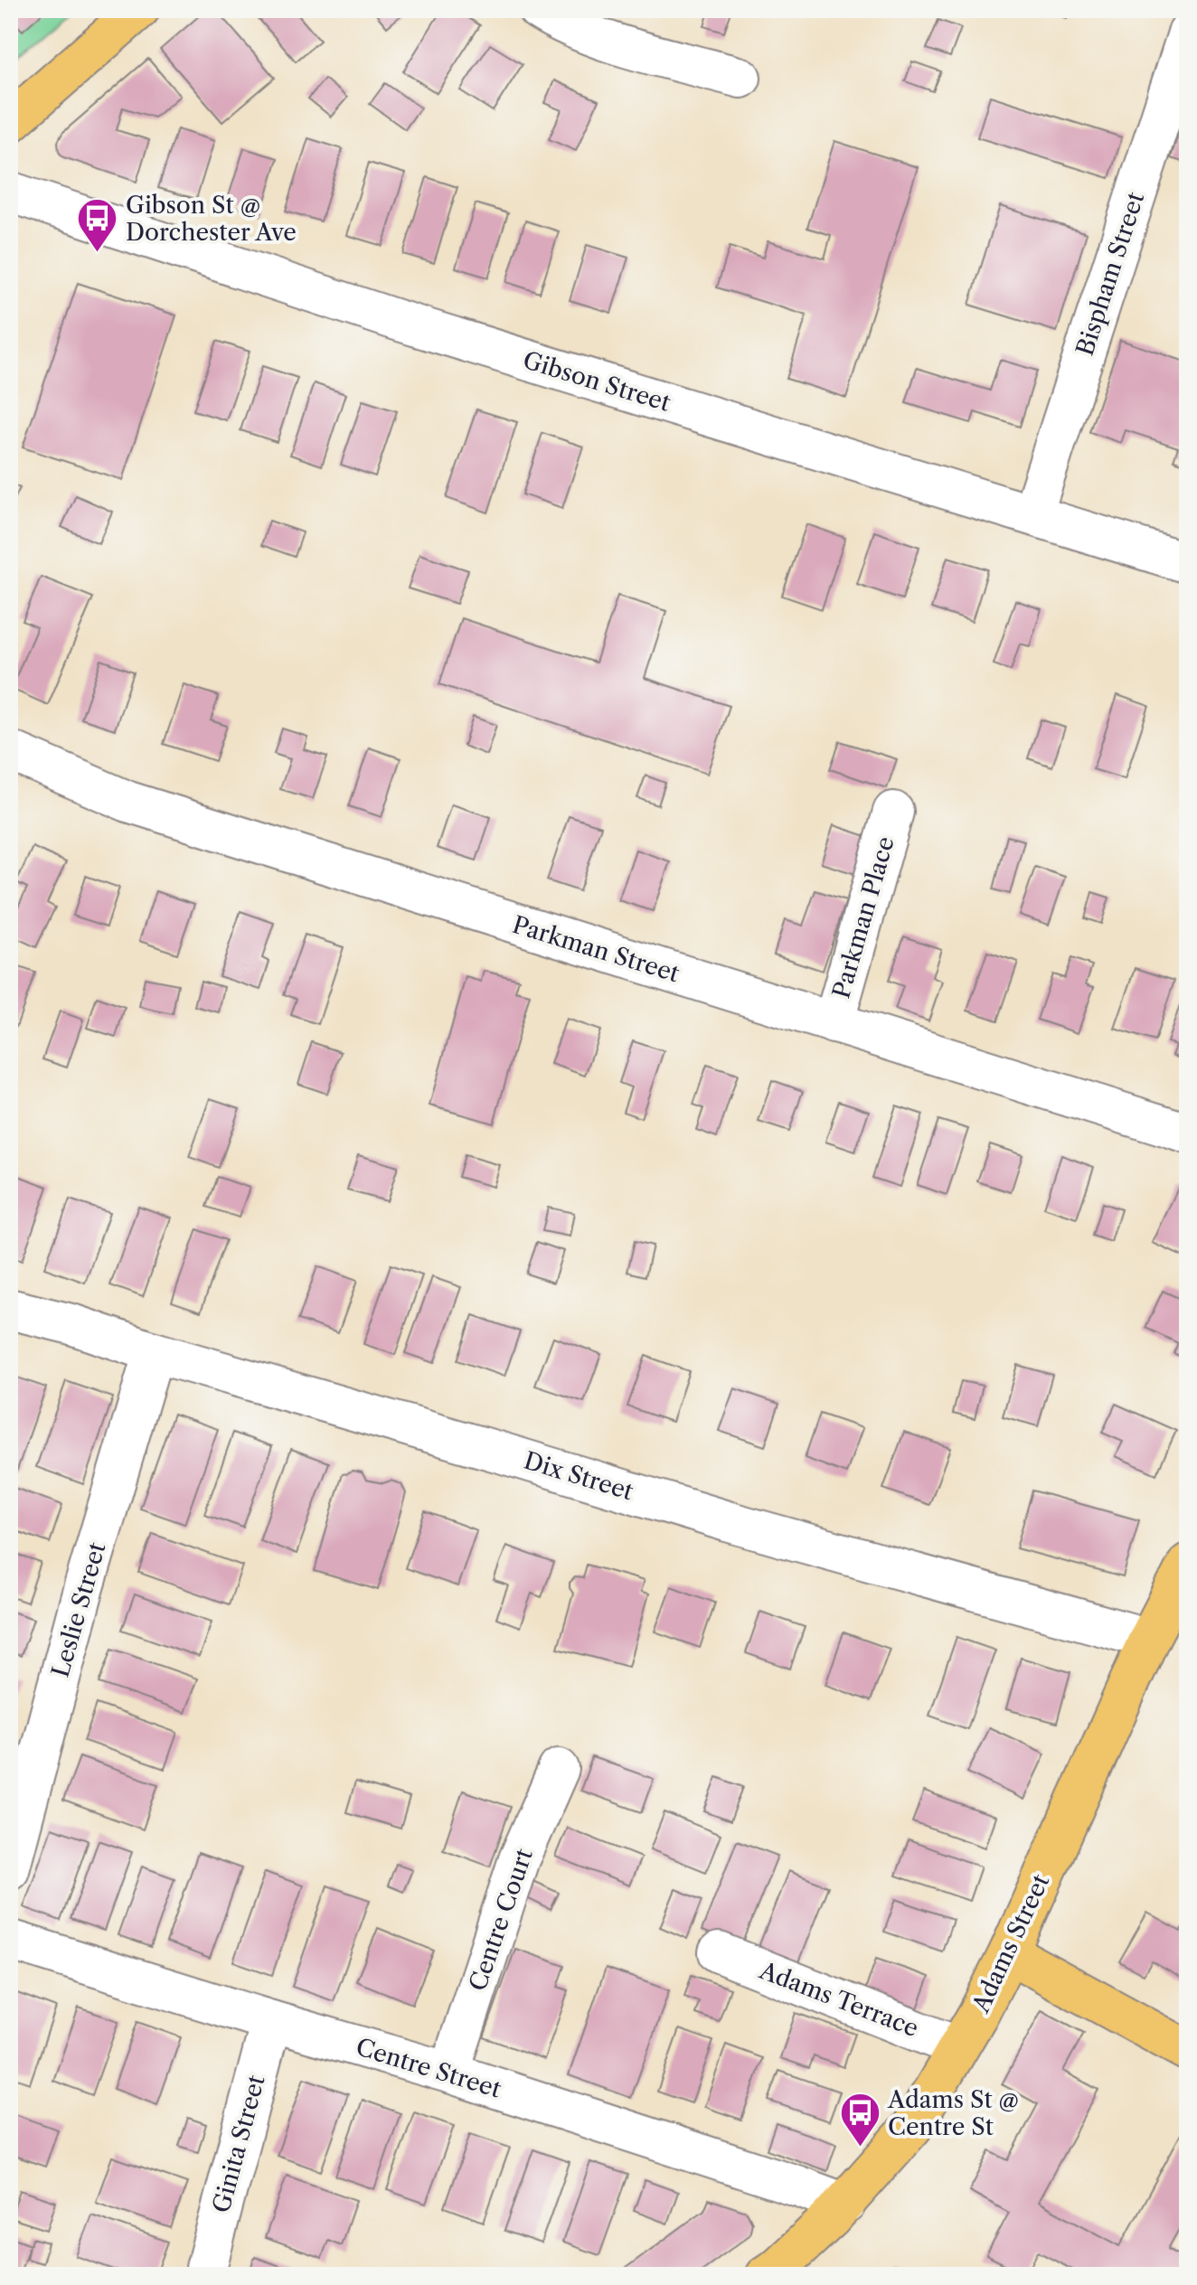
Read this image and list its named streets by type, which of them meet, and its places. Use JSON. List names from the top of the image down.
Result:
{
  "streets": {
    "main road": ["Adams Street"],
    "street": [
      "Bispham Street",
      "Gibson Street",
      "Parkman Place",
      "Parkman Street",
      "Dix Street",
      "Leslie Street",
      "Centre Court",
      "Adams Terrace",
      "Centre Street",
      "Ginita Street"
    ]
  },
  "crossings": [
    ["Bispham Street", "Gibson Street"],
    ["Parkman Place", "Parkman Street"],
    ["Dix Street", "Leslie Street"],
    ["Dix Street", "Adams Street"],
    ["Centre Court", "Centre Street"],
    ["Adams Street", "Adams Terrace"],
    ["Adams Street", "Centre Street"],
    ["Centre Street", "Ginita Street"]
  ],
  "places": {
    "bus stop": ["Gibson St @ Dorchester Ave", "Adams St @ Centre St"]
  }
}
